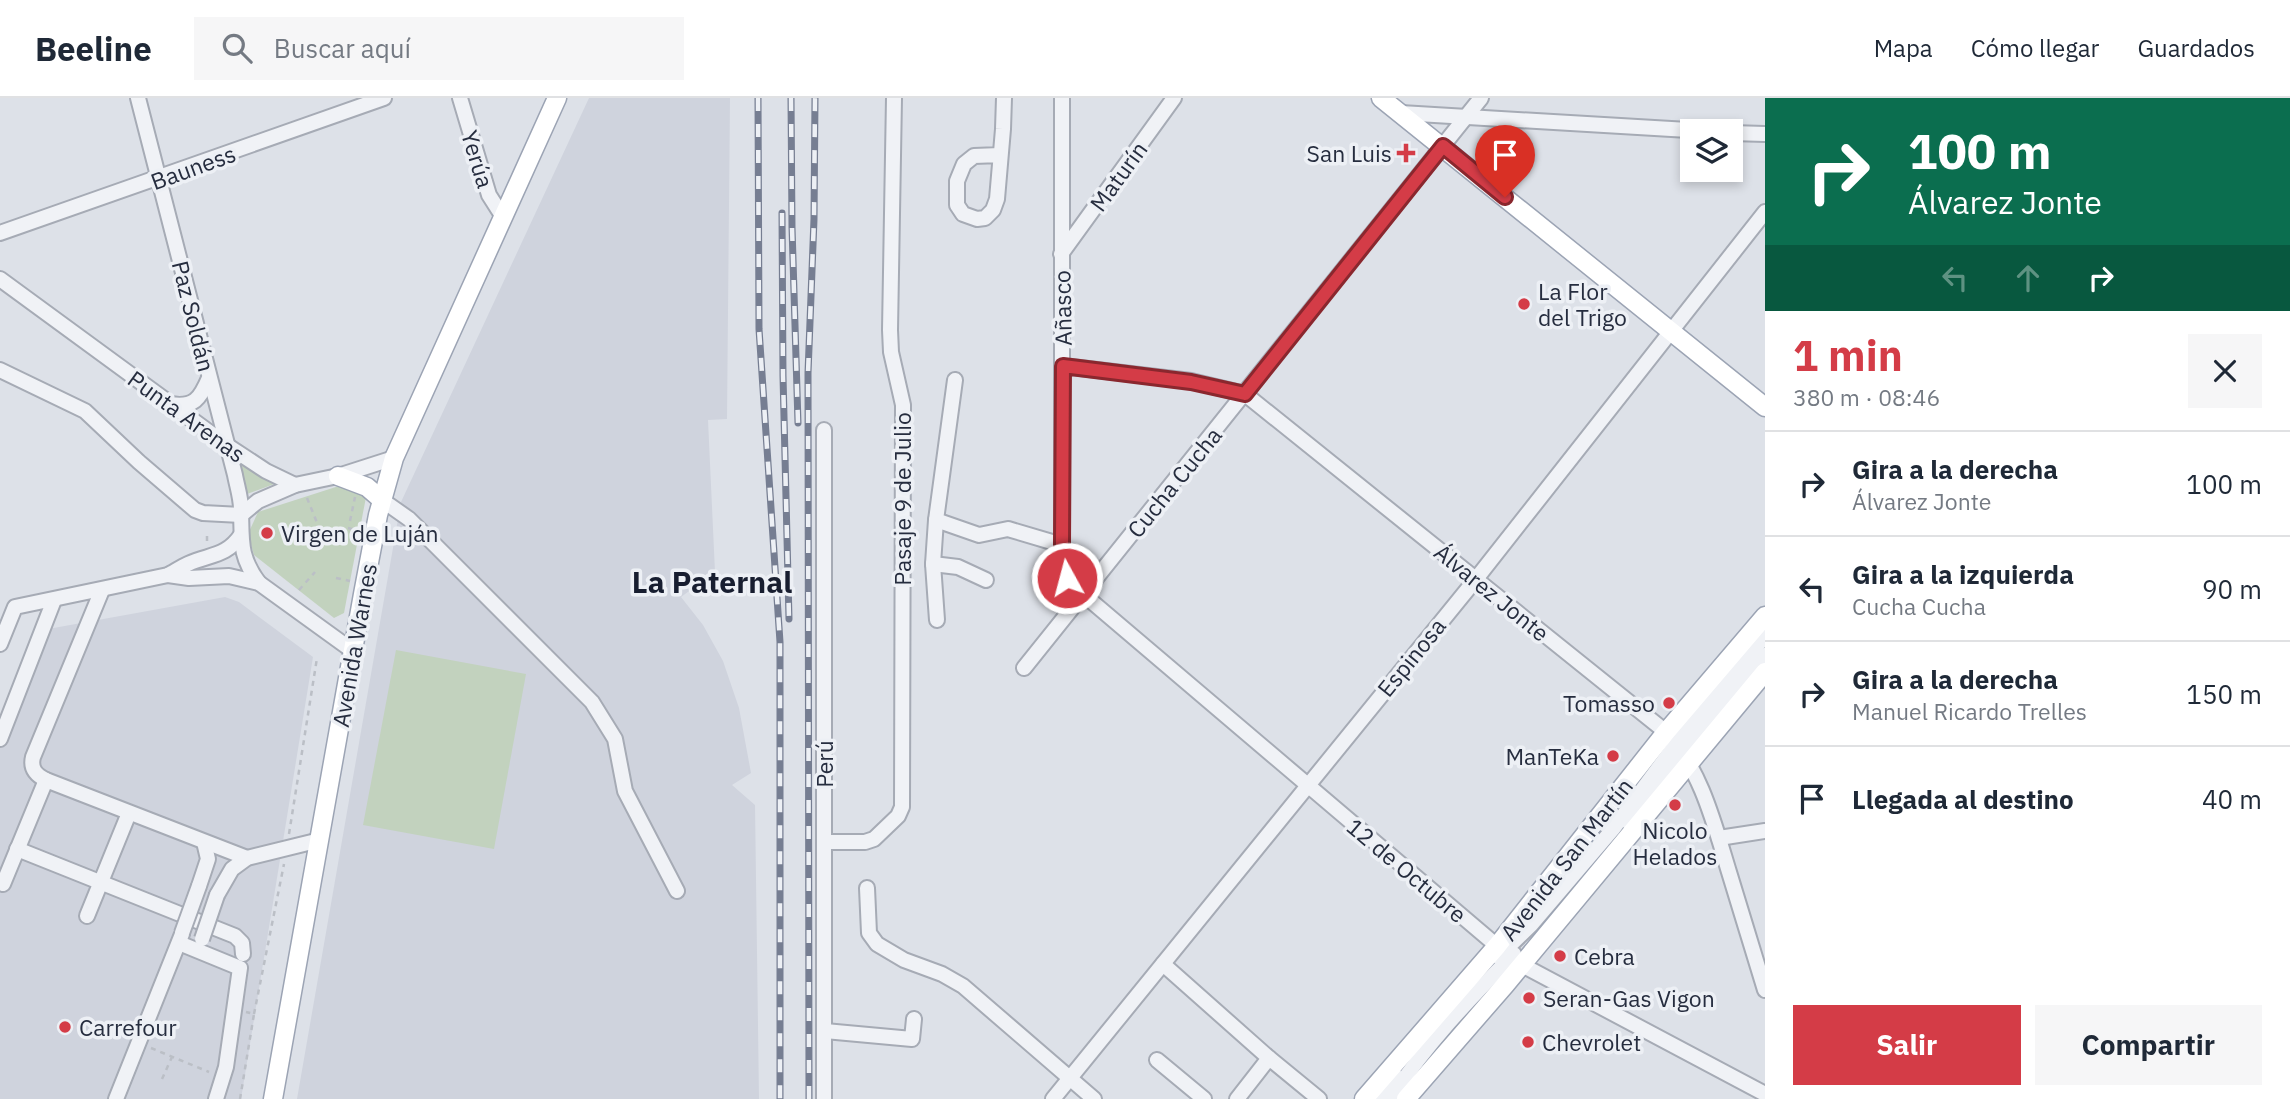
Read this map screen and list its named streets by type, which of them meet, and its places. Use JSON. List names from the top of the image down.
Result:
{
  "streets": {
    "main road": ["Avenida Warnes", "Avenida San Martín"],
    "street": [
      "Yerúa",
      "Bauness",
      "Maturín",
      "Añasco",
      "Paz Soldán",
      "Punta Arenas",
      "Cucha Cucha",
      "Pasaje 9 de Julio",
      "Álvarez Jonte",
      "Espinosa",
      "Perú",
      "12 de Octubre"
    ]
  },
  "crossings": [
    ["Yerúa", "Avenida Warnes"],
    ["Bauness", "Paz Soldán"],
    ["Maturín", "Añasco"],
    ["Añasco", "Cucha Cucha"],
    ["Añasco", "Álvarez Jonte"],
    ["Añasco", "12 de Octubre"],
    ["Paz Soldán", "Punta Arenas"],
    ["Cucha Cucha", "Álvarez Jonte"],
    ["Cucha Cucha", "12 de Octubre"],
    ["Pasaje 9 de Julio", "Perú"],
    ["Álvarez Jonte", "Espinosa"],
    ["Álvarez Jonte", "Avenida San Martín"],
    ["Espinosa", "12 de Octubre"],
    ["Avenida San Martín", "12 de Octubre"]
  ],
  "districts": ["La Paternal"],
  "places": {
    "health": ["San Luis"],
    "other": [
      "La Flor del Trigo",
      "Virgen de Luján",
      "Tomasso",
      "ManTeKa",
      "Nicolo Helados",
      "Cebra",
      "Seran-Gas Vigon",
      "Carrefour",
      "Chevrolet"
    ]
  },
  "page": {
    "header": "Beeline",
    "search": "Buscar aquí",
    "nav": ["Mapa", "Cómo llegar", "Guardados"],
    "turn": ["100 m", "Álvarez Jonte"],
    "heading": ["1 min", "380 m · 08:46"],
    "list": [
      {
        "name": "Gira a la derecha",
        "note": "Álvarez Jonte",
        "value": "100 m"
      },
      {
        "name": "Gira a la izquierda",
        "note": "Cucha Cucha",
        "value": "90 m"
      },
      {
        "name": "Gira a la derecha",
        "note": "Manuel Ricardo Trelles",
        "value": "150 m"
      },
      {
        "name": "Llegada al destino",
        "value": "40 m"
      }
    ],
    "buttons": ["Salir", "Compartir"]
  }
}
